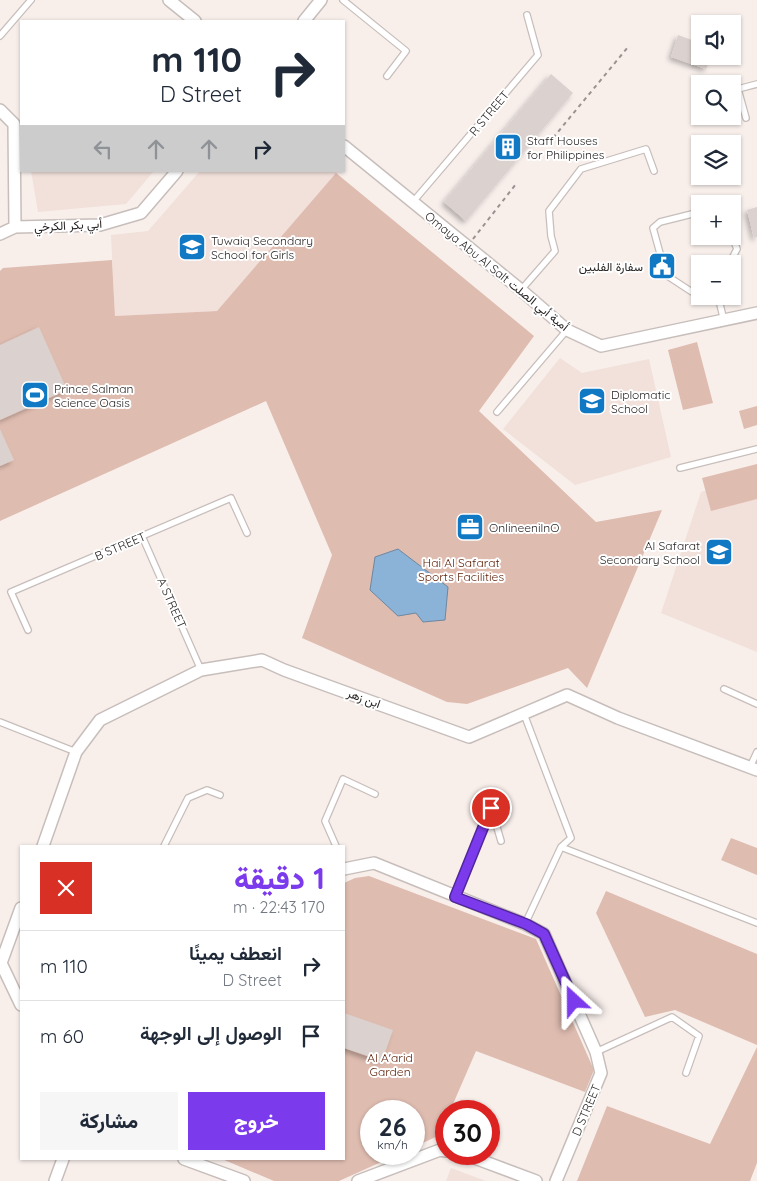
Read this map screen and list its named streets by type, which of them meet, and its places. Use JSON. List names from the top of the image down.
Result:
{
  "streets": {
    "street": [
      "أبي بكر الكرخي",
      "Omaya Abu Al Salt أمية أبي الصلت",
      "ابن زهر",
      "D STREET"
    ],
    "lane": ["R STREET", "B STREET", "A STREET"]
  },
  "crossings": [
    ["R STREET", "Omaya Abu Al Salt أمية أبي الصلت"],
    ["B STREET", "A STREET"],
    ["A STREET", "ابن زهر"]
  ],
  "parks": ["Hai Al Safarat Sports Facilities", "Al A'arid Garden"],
  "places": {
    "building": ["Staff Houses for Philippines"],
    "school or university": ["Tuwaiq Secondary School for Girls", "Diplomatic School", "Al Safarat Secondary School"],
    "public building": ["سفارة الفلبين"],
    "sports": ["Prince Salman Science Oasis"],
    "office": ["OnlineenilnO"]
  },
  "page": {
    "map_buttons": ["+", "−"],
    "turn": ["110 m", "D Street"],
    "heading": ["1 دقيقة", "170 m · 22:43"],
    "list": [
      {
        "name": "انعطف يمينًا",
        "note": "D Street",
        "value": "110 m"
      },
      {
        "name": "الوصول إلى الوجهة",
        "value": "60 m"
      }
    ],
    "buttons": ["خروج", "مشاركة"],
    "speed": "26 km/h",
    "limit": "30"
  }
}
